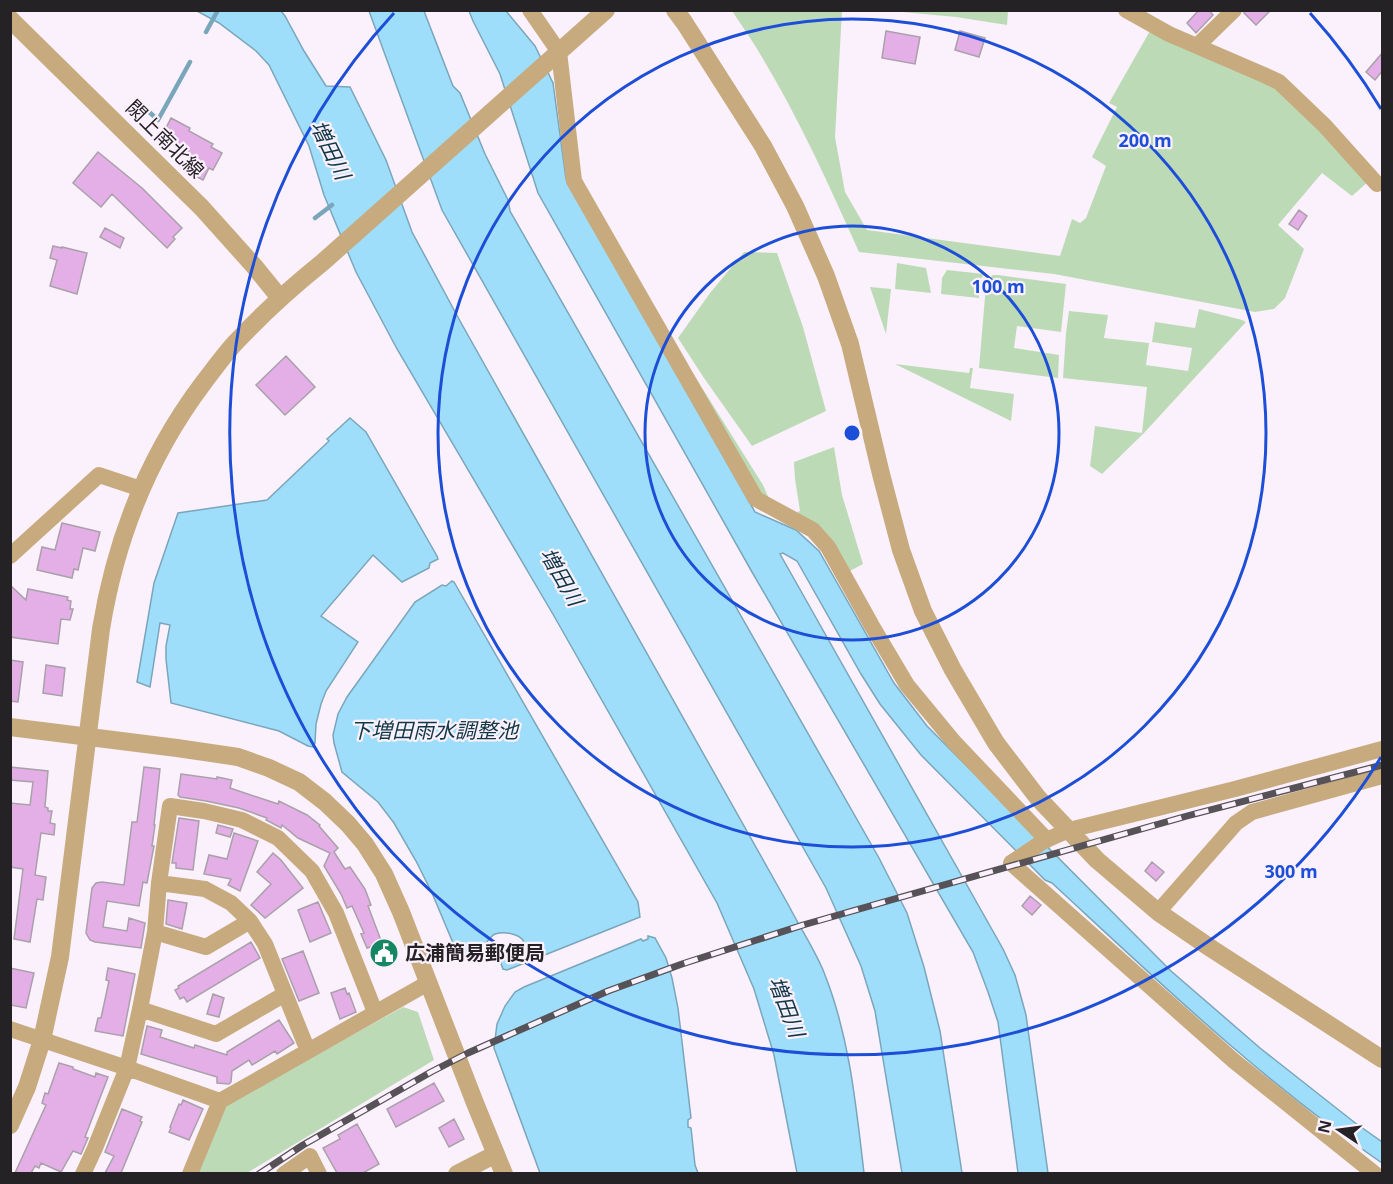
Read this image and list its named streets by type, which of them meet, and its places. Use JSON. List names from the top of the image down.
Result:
{
  "streets": {
    "street": ["閖上南北線"]
  },
  "water": ["増田川", "下増田雨水調整池"],
  "places": {
    "public building": ["広浦簡易郵便局"]
  },
  "north": "left",
  "rings": ["200 m", "100 m", "300 m"]
}
